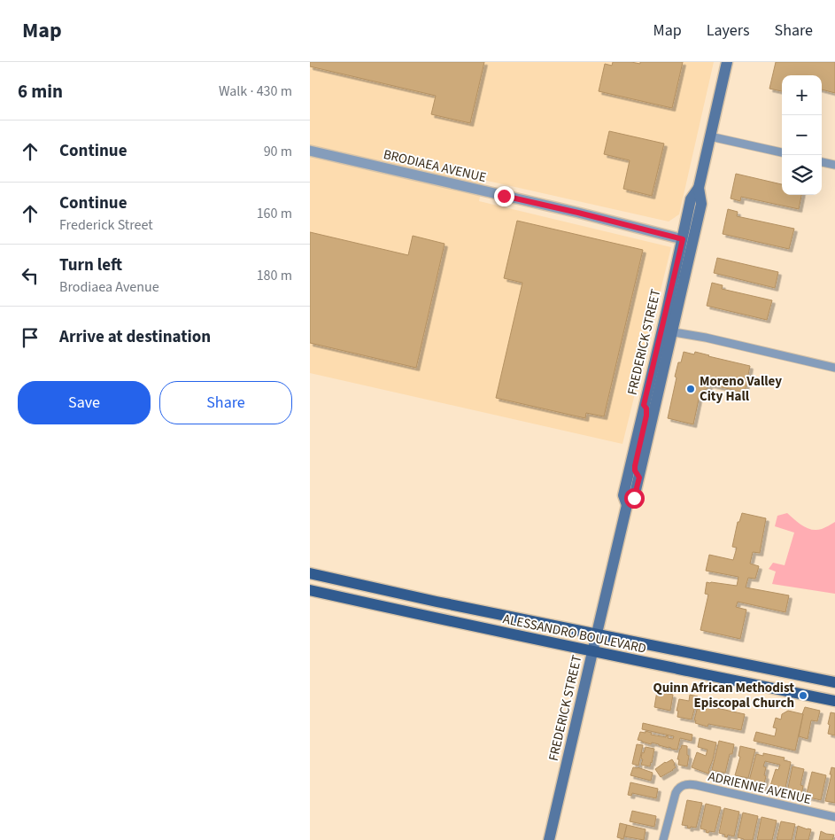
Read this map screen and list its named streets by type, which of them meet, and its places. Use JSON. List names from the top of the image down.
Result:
{
  "streets": {
    "main road": ["FREDERICK STREET", "ALESSANDRO BOULEVARD"],
    "street": ["BRODIAEA AVENUE", "ADRIENNE AVENUE"]
  },
  "crossings": [
    ["BRODIAEA AVENUE", "FREDERICK STREET"],
    ["FREDERICK STREET", "ALESSANDRO BOULEVARD"]
  ],
  "places": ["Moreno Valley City Hall", "Quinn African Methodist Episcopal Church"],
  "page": {
    "header": "Map",
    "nav": ["Map", "Layers", "Share"],
    "heading": ["6 min", "Walk · 430 m"],
    "map_buttons": ["+", "−"],
    "list": [
      ["Continue", "90 m"],
      ["Continue", "Frederick Street", "160 m"],
      ["Turn left", "Brodiaea Avenue", "180 m"],
      "Arrive at destination"
    ],
    "buttons": ["Save", "Share"]
  }
}
